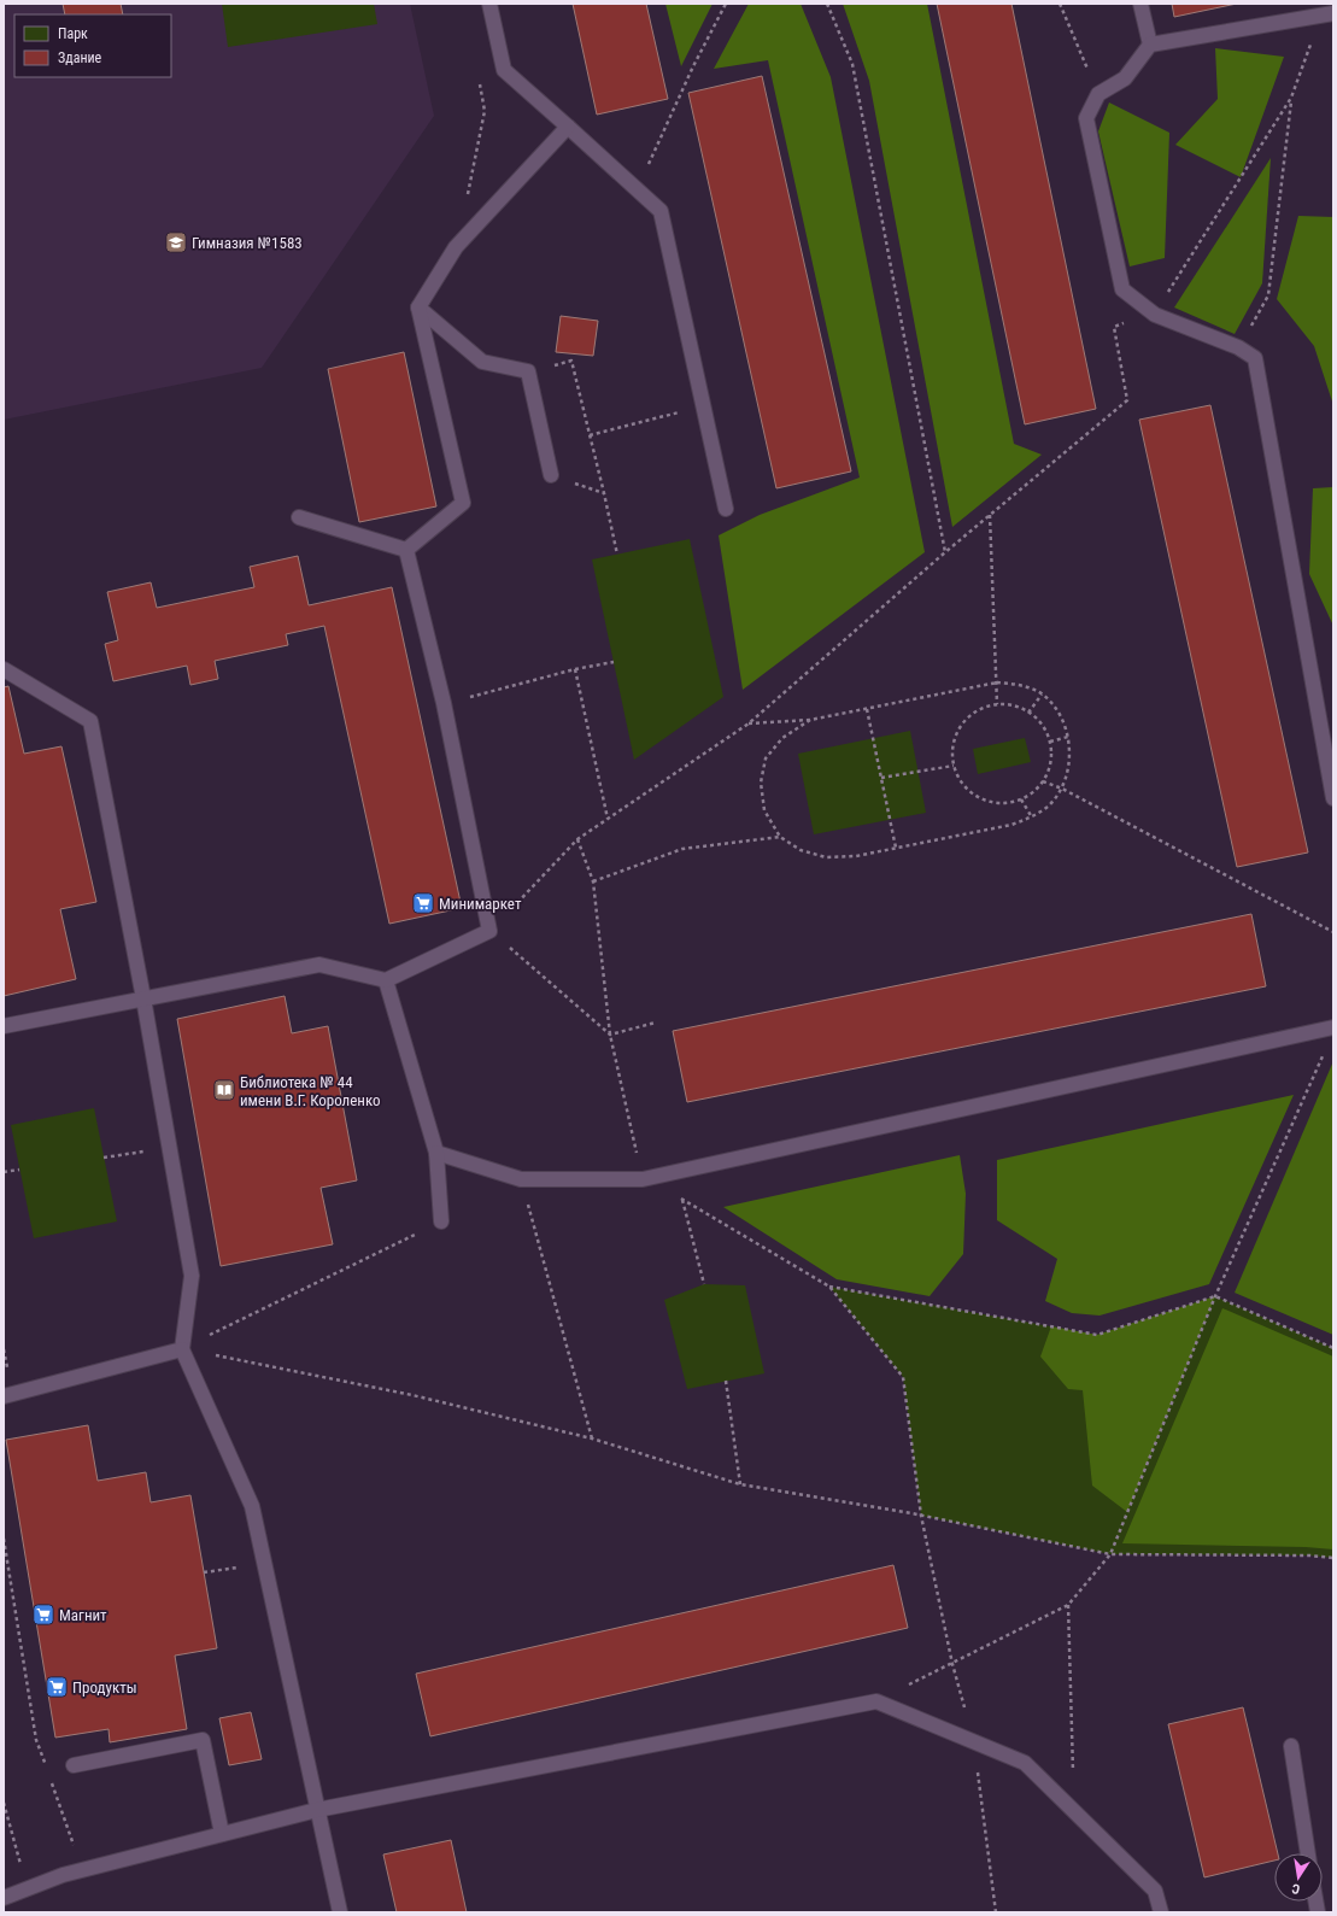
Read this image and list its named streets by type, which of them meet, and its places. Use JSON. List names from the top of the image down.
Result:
{
  "places": {
    "school or university": ["Гимназия №1583"],
    "supermarket": ["Минимаркет", "Магнит", "Продукты"],
    "library": ["Библиотека № 44 имени В.Г. Короленко"]
  },
  "legend": ["Парк", "Здание"],
  "north": "bottom"
}
